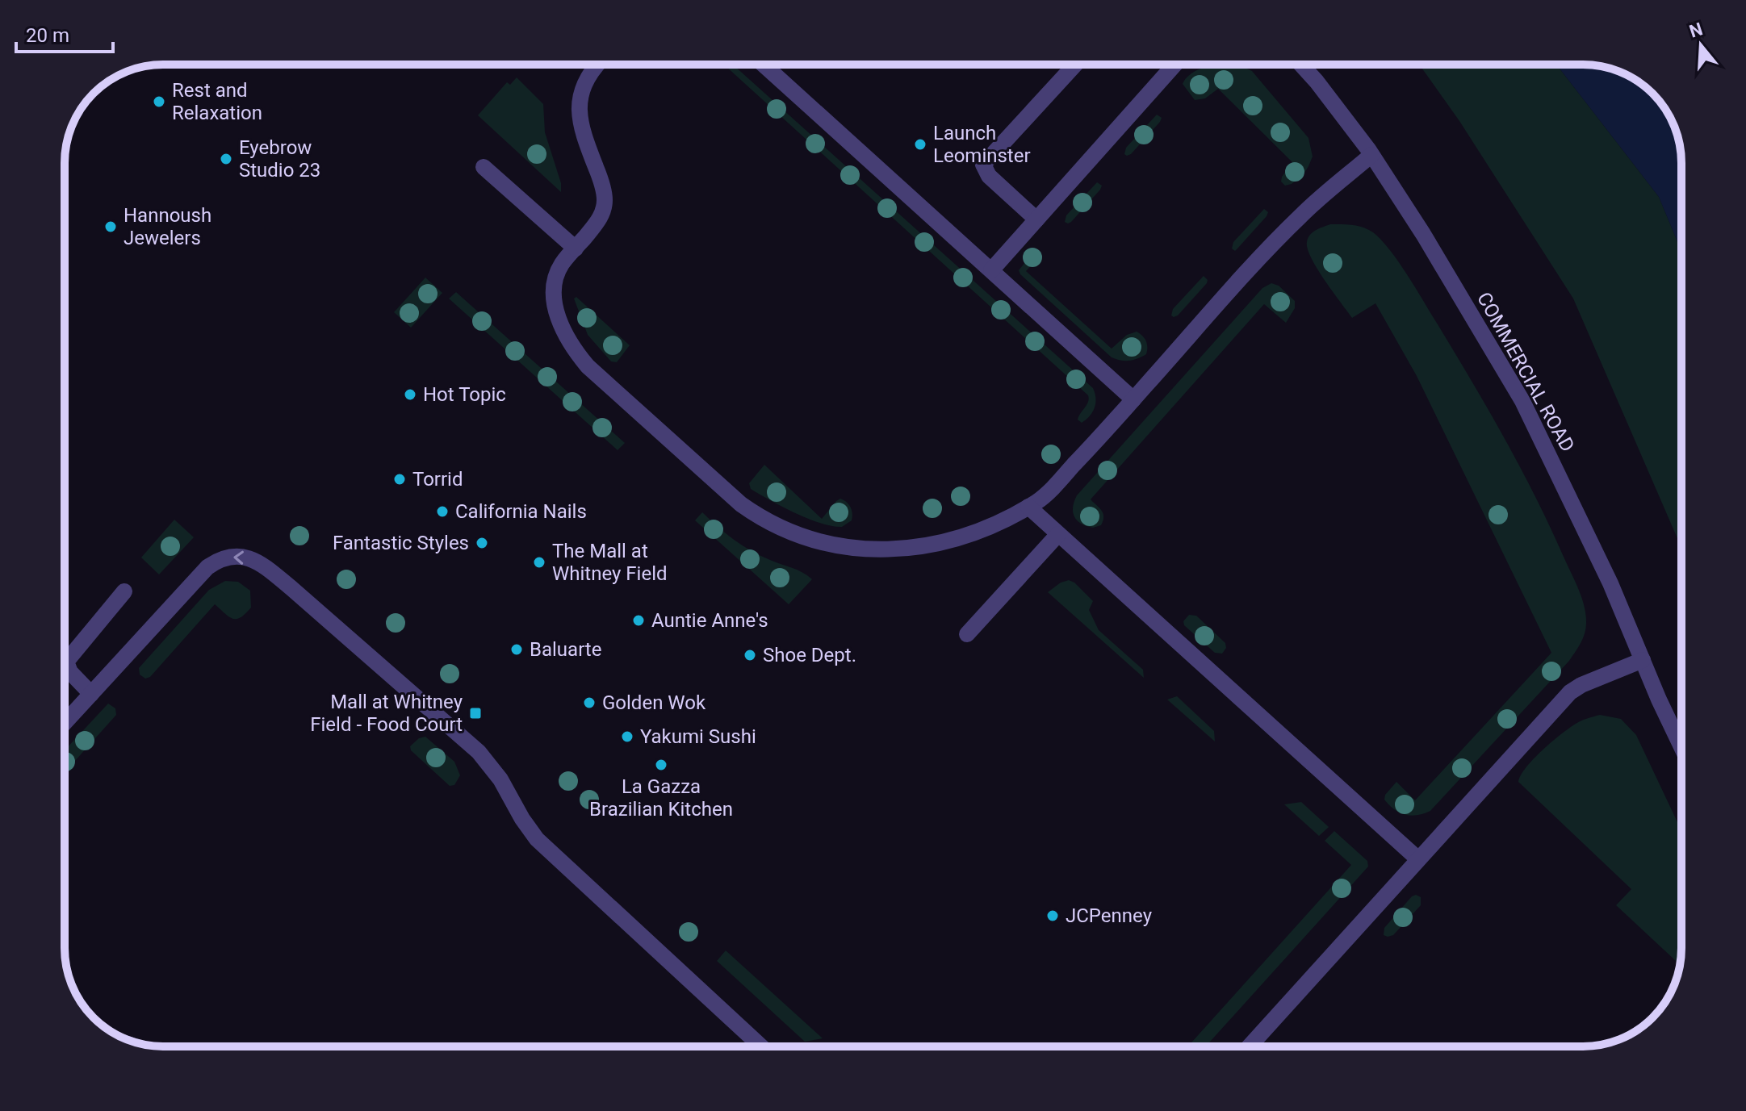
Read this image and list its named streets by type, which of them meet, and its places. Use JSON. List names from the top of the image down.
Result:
{
  "streets": {
    "street": ["COMMERCIAL ROAD"]
  },
  "places": {
    "other": [
      "Rest and Relaxation",
      "Launch Leominster",
      "Eyebrow Studio 23",
      "Hannoush Jewelers",
      "Hot Topic",
      "Torrid",
      "California Nails",
      "Fantastic Styles",
      "The Mall at Whitney Field",
      "Auntie Anne's",
      "Baluarte",
      "Shoe Dept.",
      "Golden Wok",
      "Yakumi Sushi",
      "La Gazza Brazilian Kitchen",
      "JCPenney"
    ],
    "transit": ["Mall at Whitney Field - Food Court"]
  },
  "scale_bar": "20 m",
  "north": "top"
}
